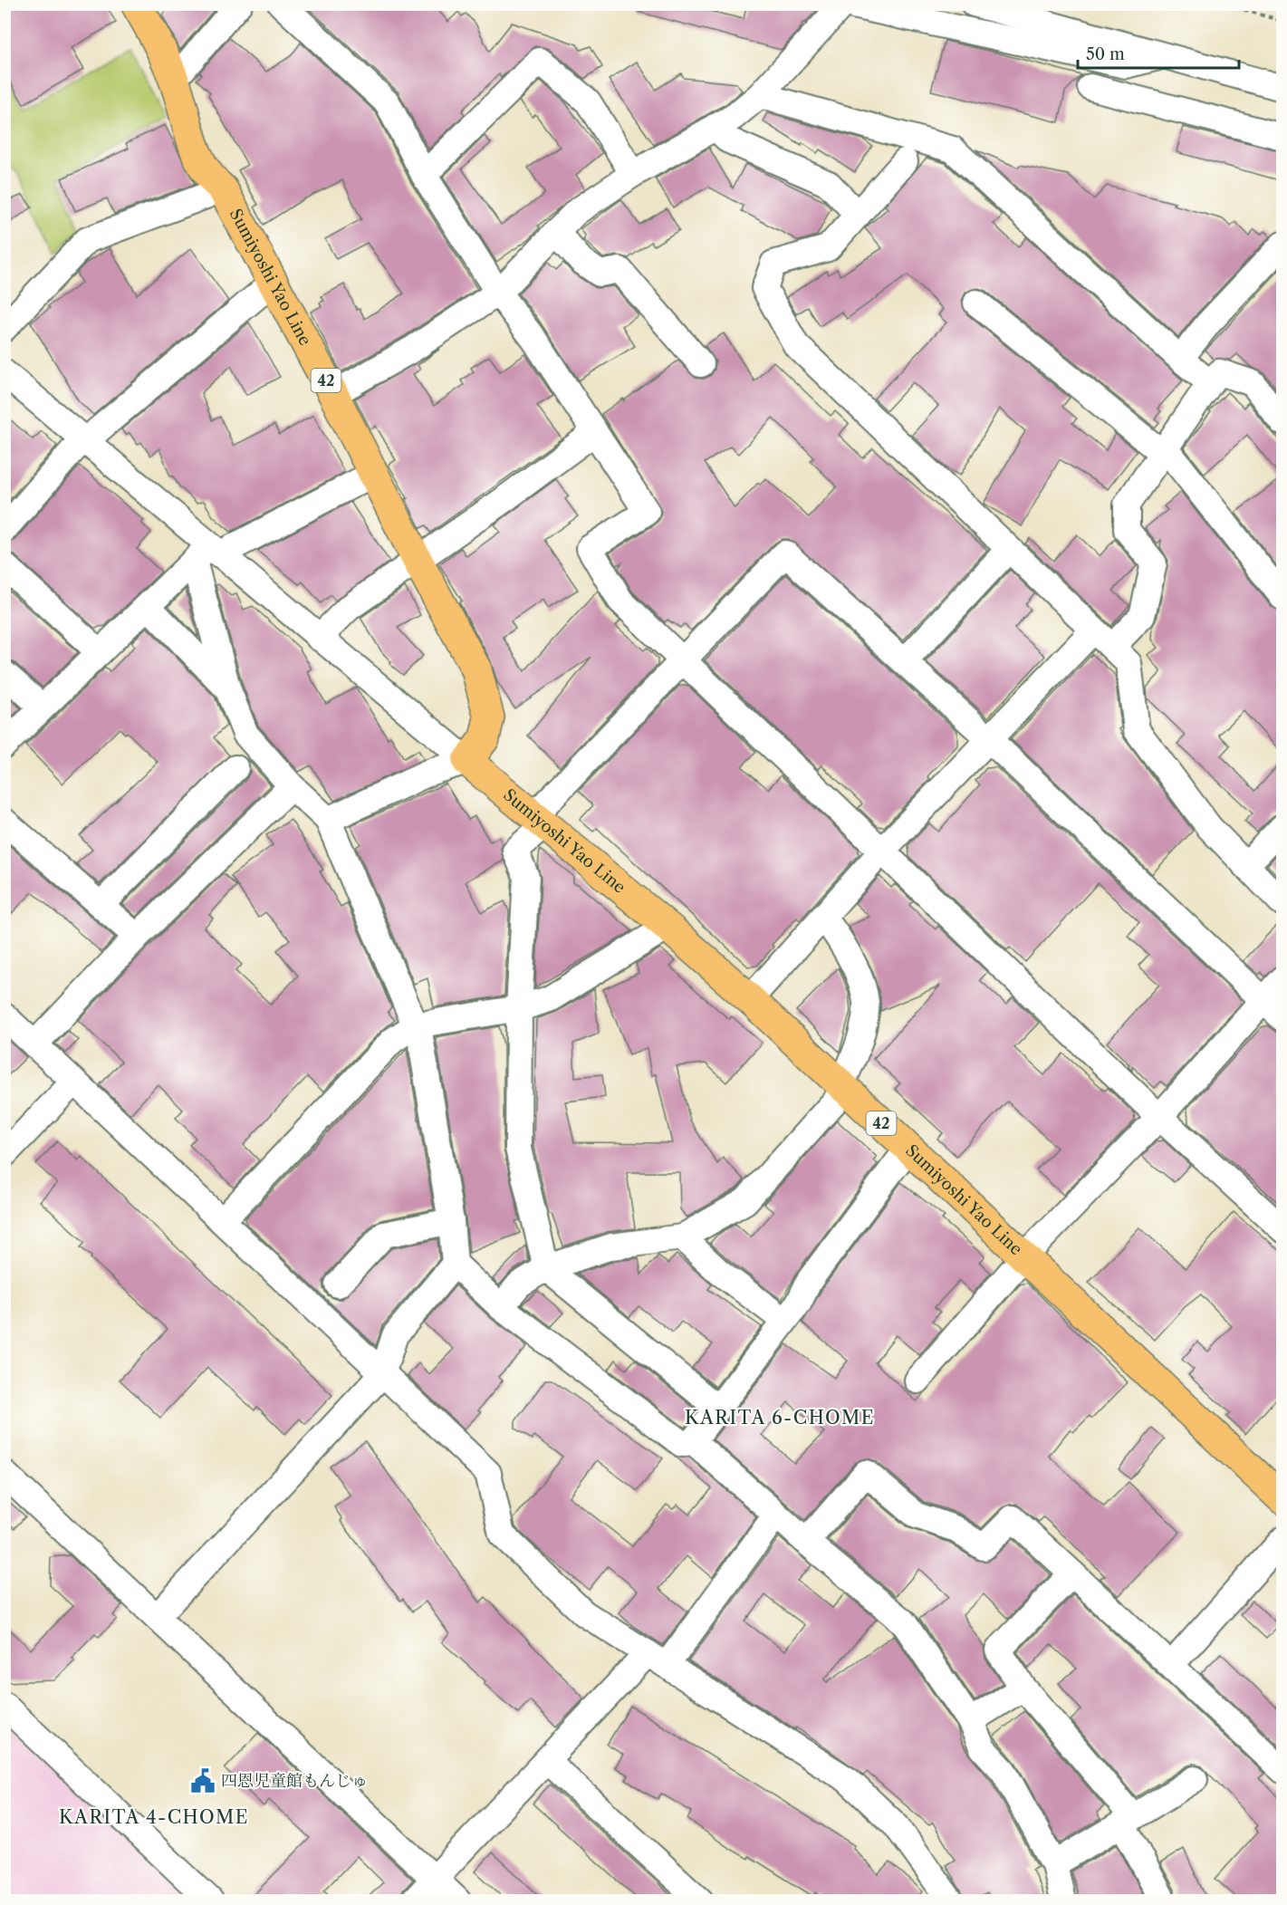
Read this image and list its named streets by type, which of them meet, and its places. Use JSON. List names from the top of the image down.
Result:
{
  "streets": {
    "main road": ["Sumiyoshi Yao Line", "42"]
  },
  "districts": ["KARITA 6-CHOME", "KARITA 4-CHOME"],
  "places": {
    "public building": ["四恩児童館もんじゅ"]
  },
  "scale_bar": "50 m"
}
